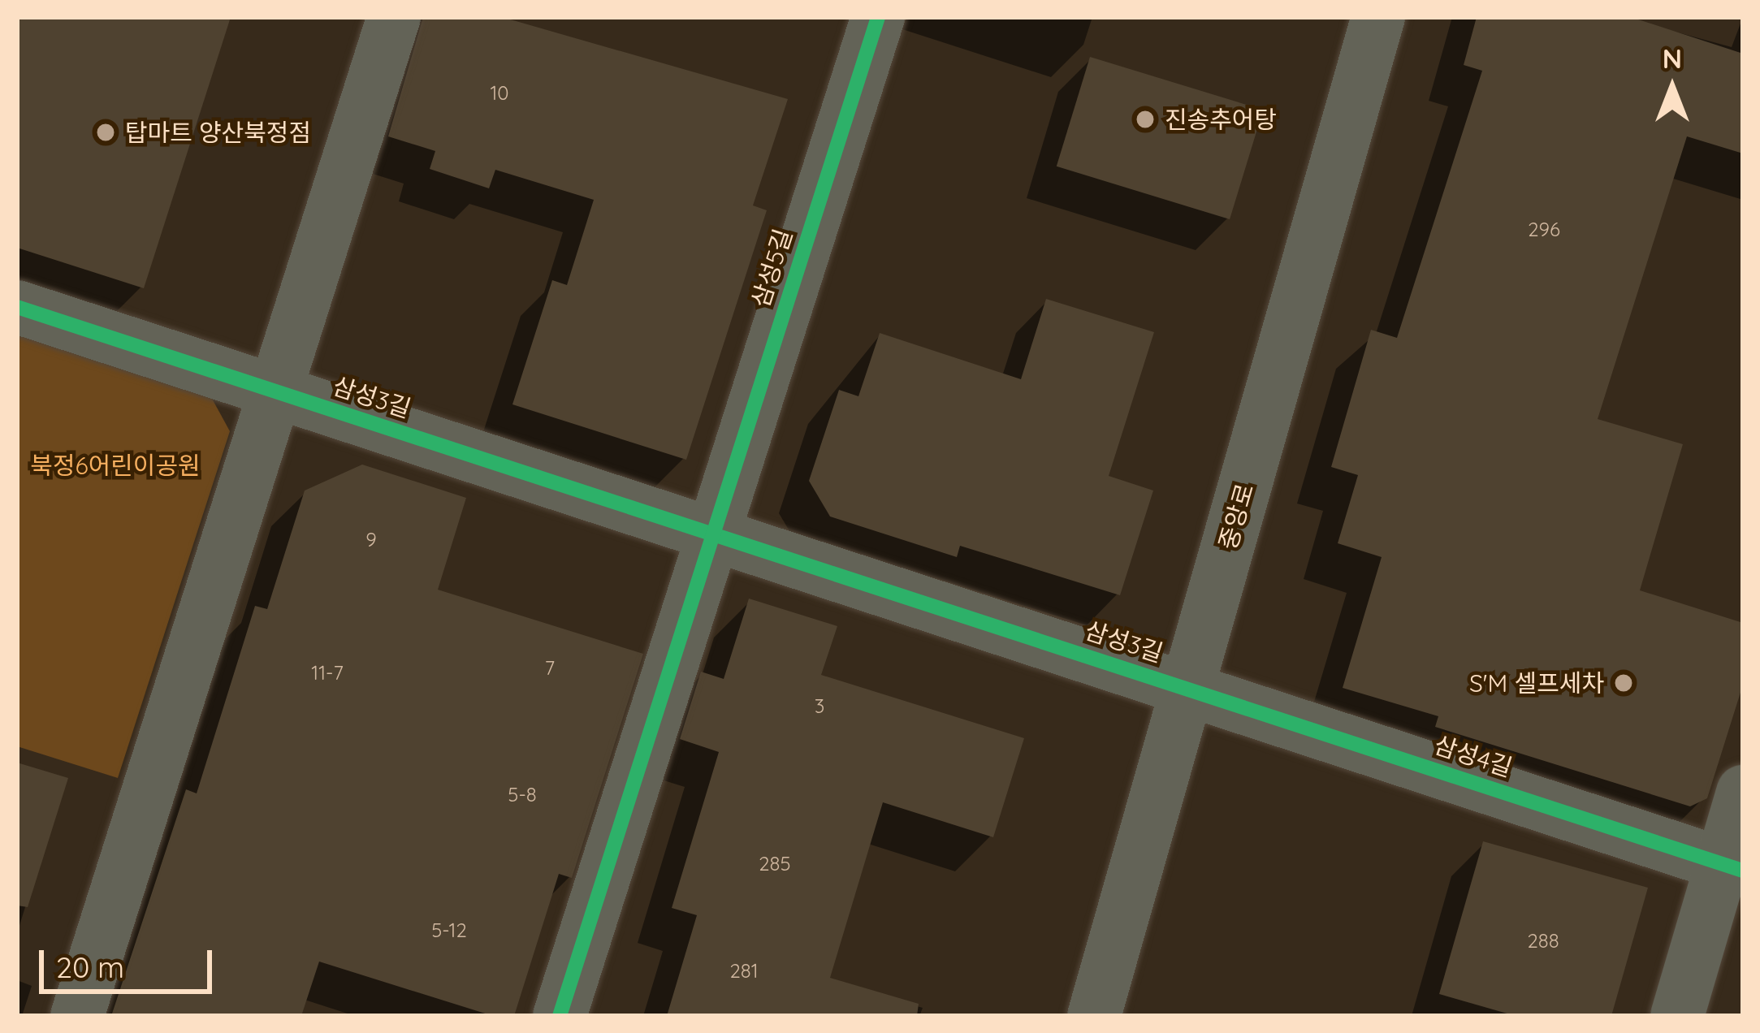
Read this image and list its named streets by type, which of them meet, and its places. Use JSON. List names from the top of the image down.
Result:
{
  "streets": {
    "street": [
      "삼성5길",
      "삼성3길",
      "중앙로",
      "삼성4길"
    ]
  },
  "crossings": [
    ["삼성5길", "삼성3길"],
    ["삼성3길", "중앙로"],
    ["삼성3길", "삼성4길"],
    ["중앙로", "삼성4길"]
  ],
  "parks": ["북정6어린이공원"],
  "places": ["진송추어탕", "탑마트 양산북정점", "S'M 셀프세차"],
  "house_numbers": [
    "10",
    "296",
    "9",
    "7",
    "11-7",
    "3",
    "5-8",
    "285",
    "5-12",
    "288",
    "281"
  ],
  "scale_bar": "20 m",
  "north": "top"
}
